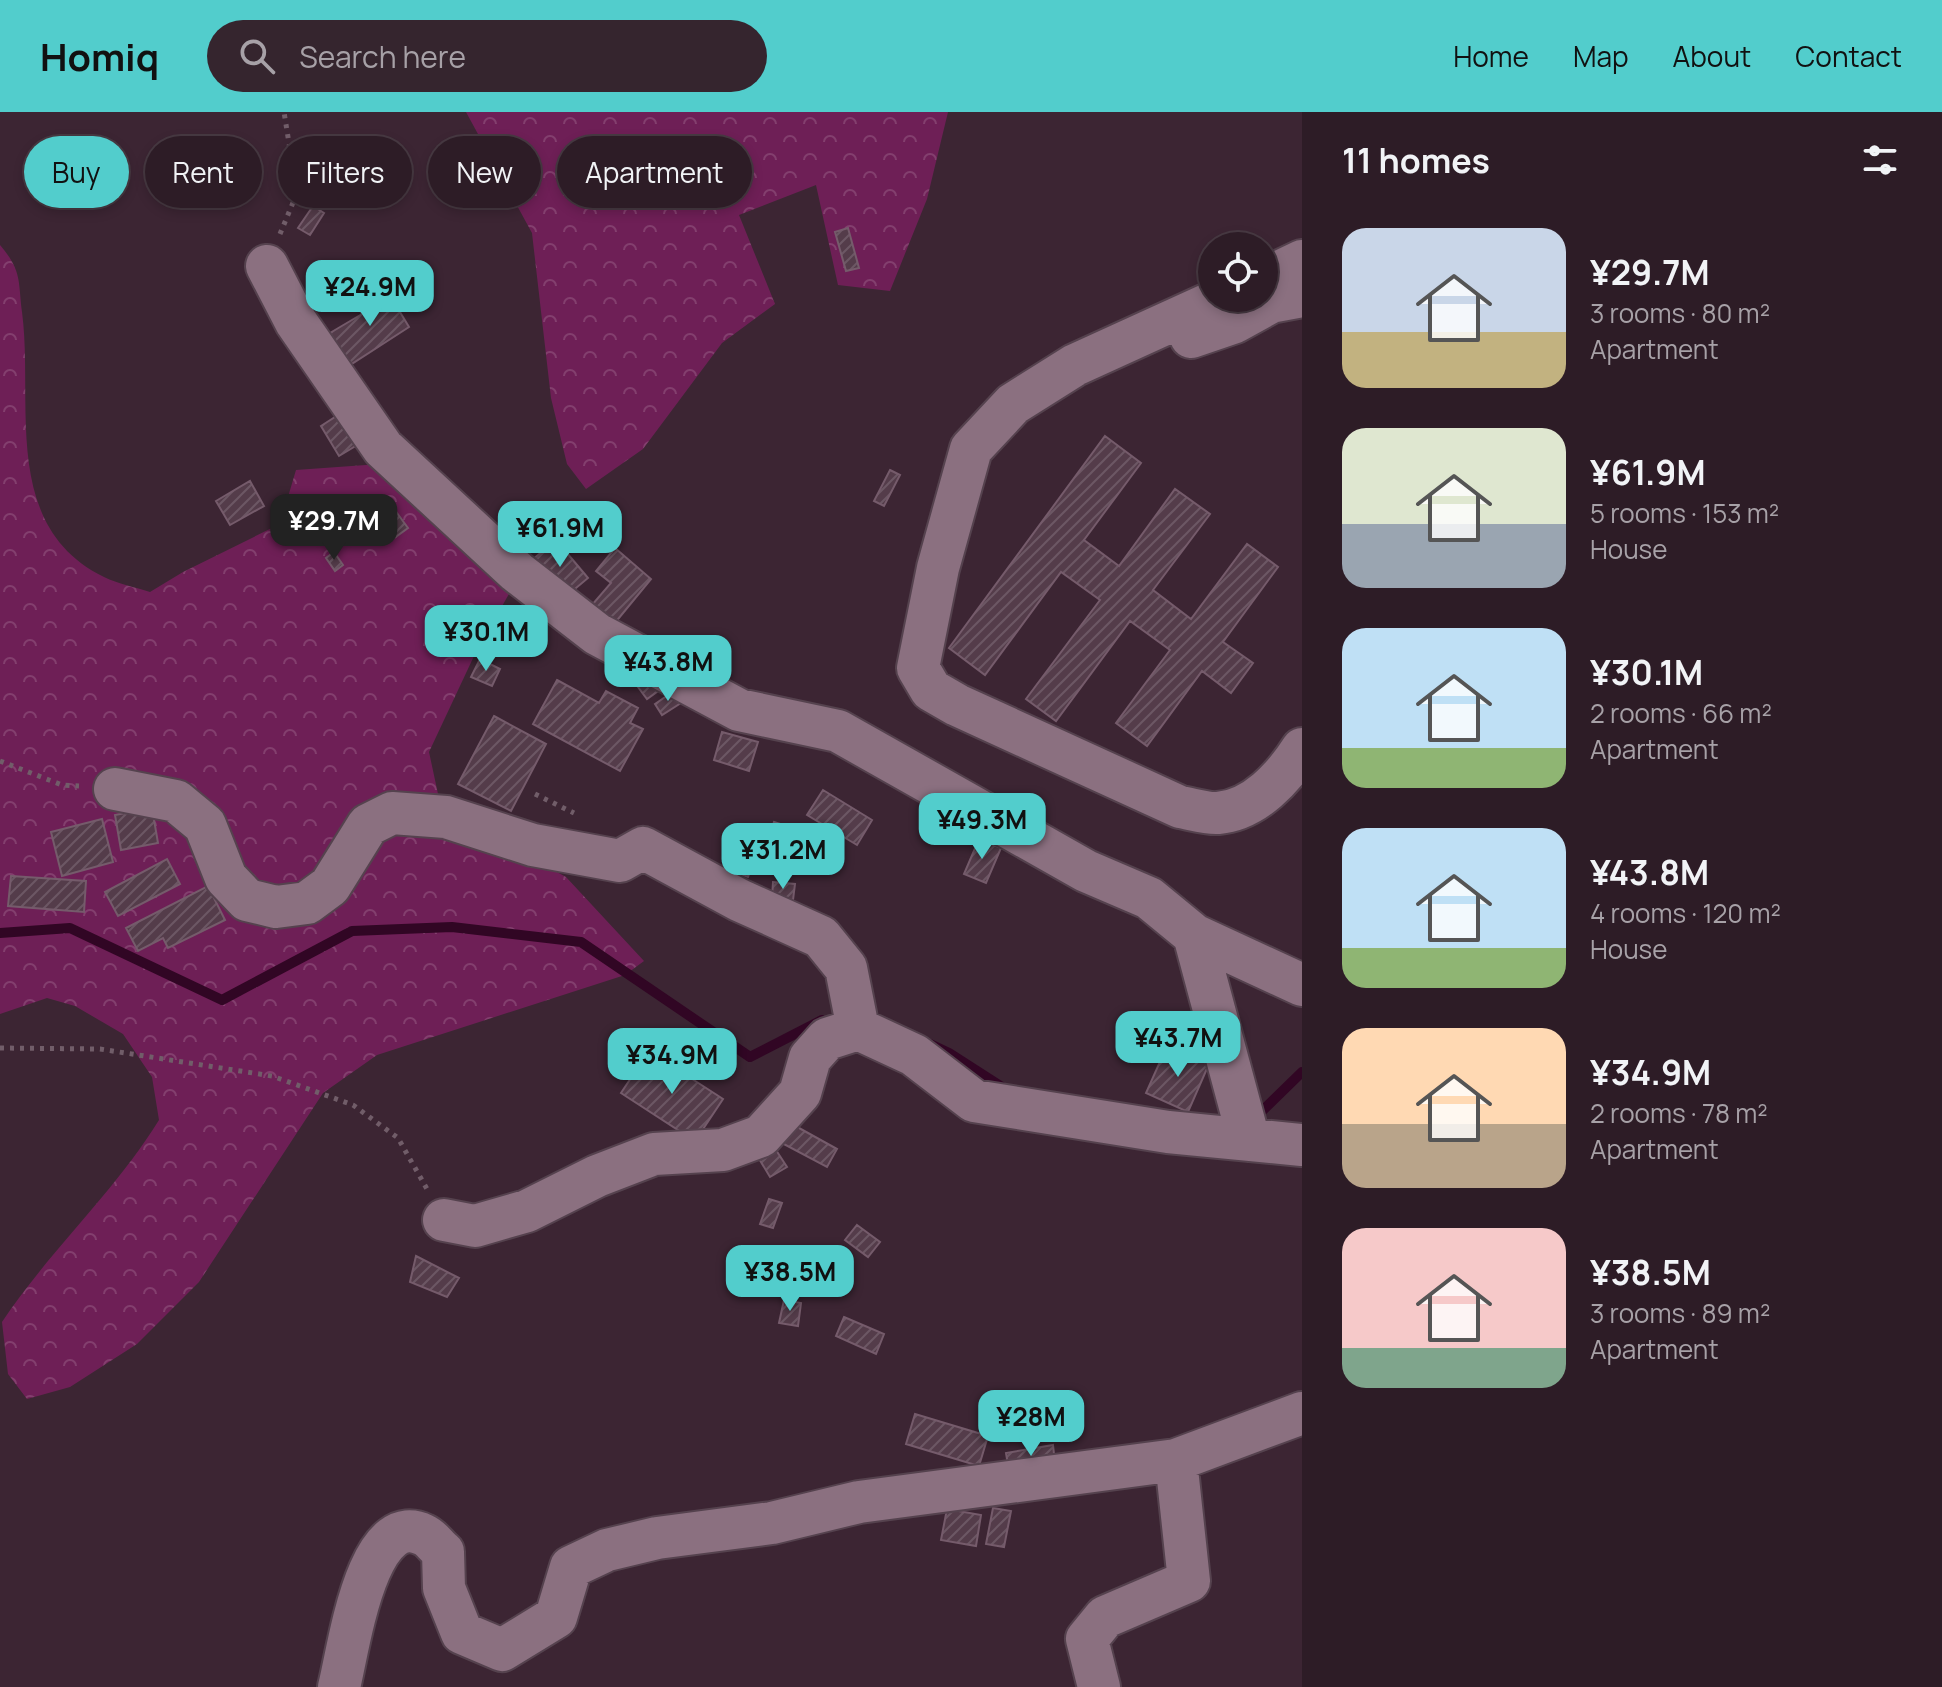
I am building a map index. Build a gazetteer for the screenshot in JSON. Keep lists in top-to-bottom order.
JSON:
{
  "page": {
    "header": "Homiq",
    "search": "Search here",
    "nav": [
      "Home",
      "Map",
      "About",
      "Contact"
    ],
    "heading": "11 homes",
    "chip": [
      "Buy",
      "Rent",
      "Filters",
      "New",
      "Apartment"
    ],
    "list": [
      {
        "name": "¥29.7M",
        "note": "3 rooms · 80 m² · Apartment"
      },
      {
        "name": "¥61.9M",
        "note": "5 rooms · 153 m² · House"
      },
      {
        "name": "¥30.1M",
        "note": "2 rooms · 66 m² · Apartment"
      },
      {
        "name": "¥43.8M",
        "note": "4 rooms · 120 m² · House"
      },
      {
        "name": "¥34.9M",
        "note": "2 rooms · 78 m² · Apartment"
      },
      {
        "name": "¥38.5M",
        "note": "3 rooms · 89 m² · Apartment"
      }
    ],
    "price": [
      "¥24.9M",
      "¥29.7M",
      "¥61.9M",
      "¥30.1M",
      "¥43.8M",
      "¥49.3M",
      "¥31.2M",
      "¥43.7M",
      "¥34.9M",
      "¥38.5M",
      "¥28M"
    ]
  }
}
